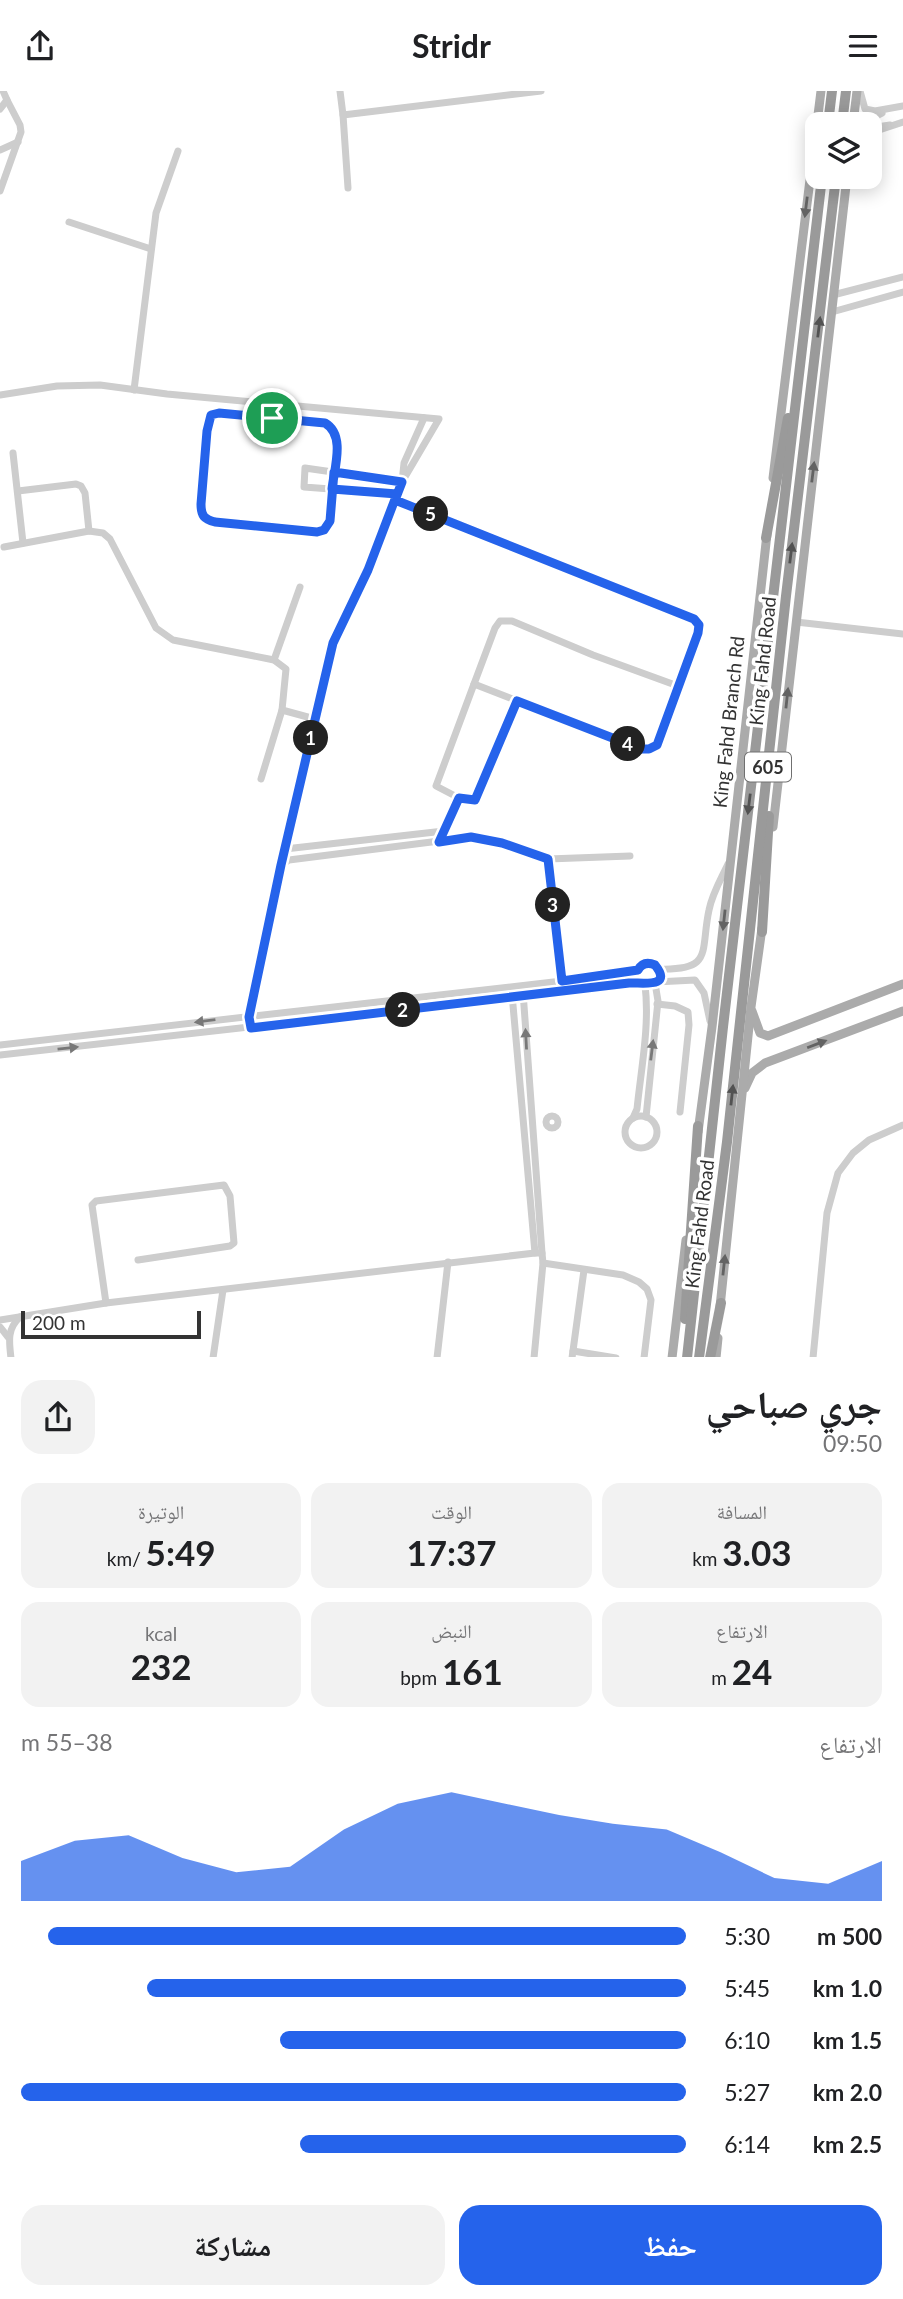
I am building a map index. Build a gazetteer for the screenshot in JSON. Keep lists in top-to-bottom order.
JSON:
{
  "streets": {
    "highway": ["King Fahd Road", "605"],
    "main road": ["King Fahd Branch Rd"]
  },
  "scale_bar": "200 m",
  "page": {
    "header": "Stridr",
    "pins": [
      "5",
      "1",
      "4",
      "3",
      "2"
    ],
    "scale": "200 m",
    "heading": ["جري صباحي", "09:50"],
    "stats": [
      ["المسافة", "3.03 km"],
      ["الوقت", "17:37"],
      ["الوتيرة", "5:49 /km"],
      ["الارتفاع", "24 m"],
      ["النبض", "161 bpm"],
      ["kcal", "232"]
    ],
    "chart": ["الارتفاع", "38–55 m"],
    "list": [
      {
        "name": "500 m",
        "note": "5:30"
      },
      {
        "name": "1.0 km",
        "note": "5:45"
      },
      {
        "name": "1.5 km",
        "note": "6:10"
      },
      {
        "name": "2.0 km",
        "note": "5:27"
      },
      {
        "name": "2.5 km",
        "note": "6:14"
      }
    ],
    "buttons": ["حفظ", "مشاركة"]
  }
}
